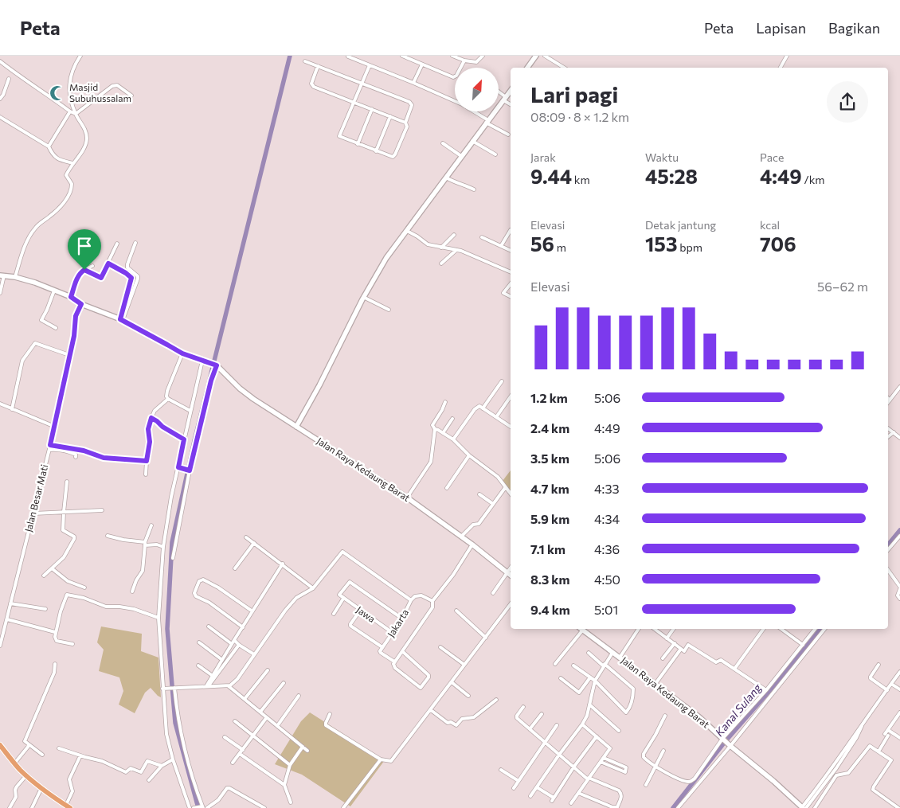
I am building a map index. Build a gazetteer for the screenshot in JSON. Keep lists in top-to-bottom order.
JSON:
{
  "streets": {
    "street": [
      "Jalan Raya Kedaung Barat",
      "Jalan Besar Mati",
      "Jawa",
      "Jakarta"
    ]
  },
  "crossings": [
    ["Jalan Raya Kedaung Barat", "Jakarta"],
    ["Jawa", "Jakarta"]
  ],
  "water": ["Kanal Sulang"],
  "places": {
    "mosque": ["Masjid Subuhussalam"]
  },
  "north": "top right",
  "page": {
    "header": "Peta",
    "nav": ["Peta", "Lapisan", "Bagikan"],
    "heading": ["Lari pagi", "08:09 · 8 × 1.2 km"],
    "stats": [
      ["Jarak", "9.44 km"],
      ["Waktu", "45:28"],
      ["Pace", "4:49 /km"],
      ["Elevasi", "56 m"],
      ["Detak jantung", "153 bpm"],
      ["kcal", "706"]
    ],
    "chart": ["Elevasi", "56–62 m"],
    "list": [
      {
        "name": "1.2 km",
        "note": "5:06"
      },
      {
        "name": "2.4 km",
        "note": "4:49"
      },
      {
        "name": "3.5 km",
        "note": "5:06"
      },
      {
        "name": "4.7 km",
        "note": "4:33"
      },
      {
        "name": "5.9 km",
        "note": "4:34"
      },
      {
        "name": "7.1 km",
        "note": "4:36"
      },
      {
        "name": "8.3 km",
        "note": "4:50"
      },
      {
        "name": "9.4 km",
        "note": "5:01"
      }
    ]
  }
}
